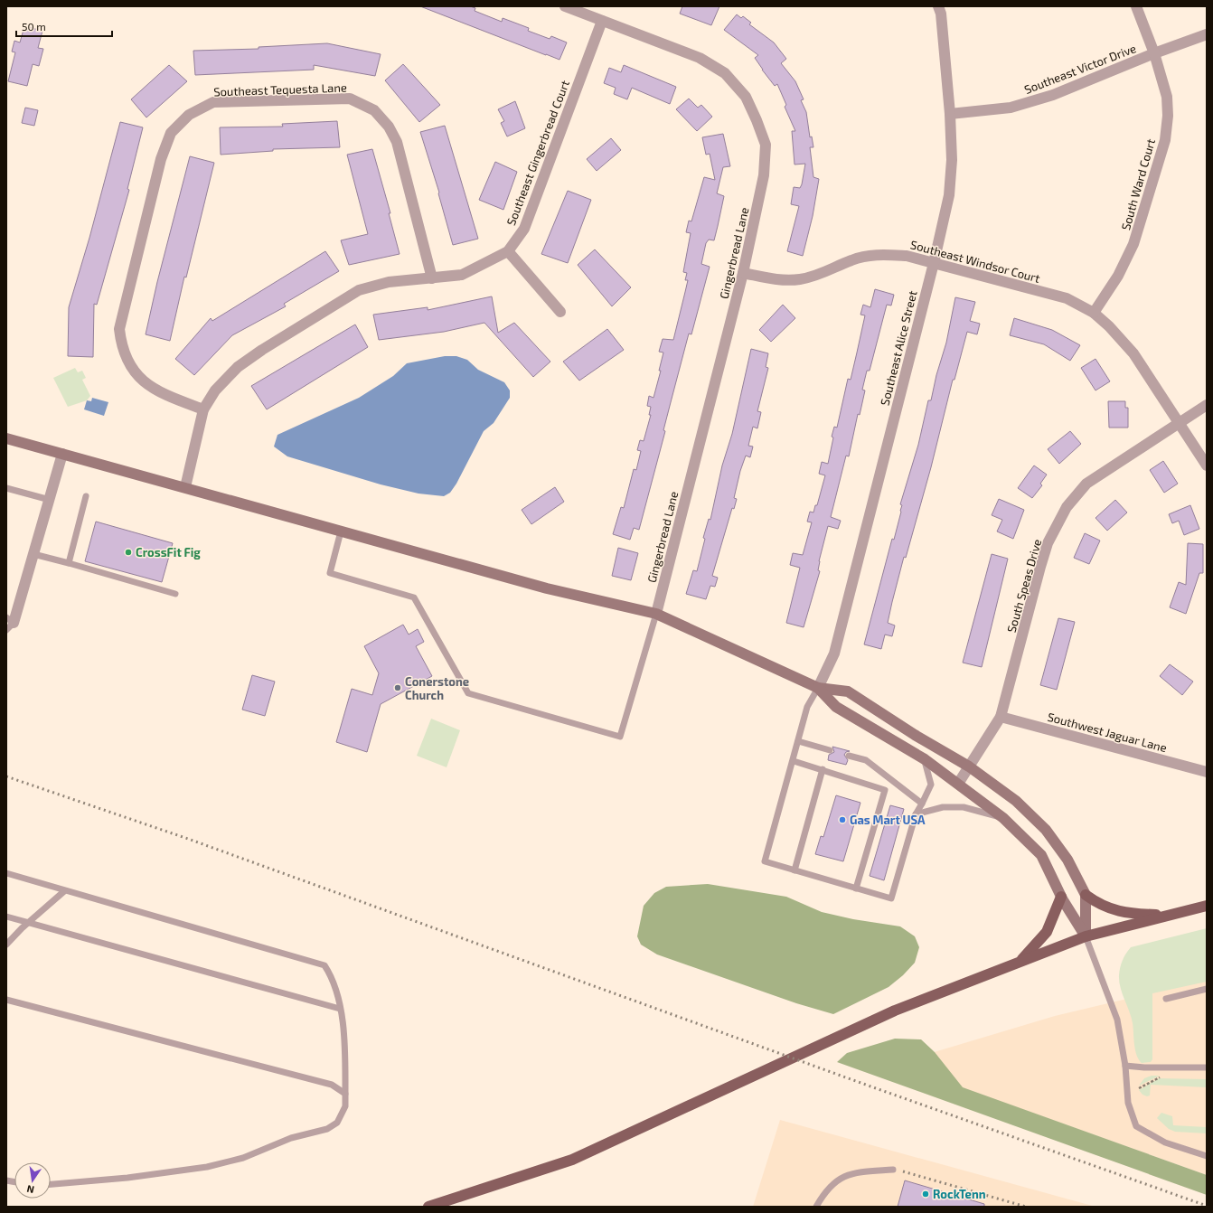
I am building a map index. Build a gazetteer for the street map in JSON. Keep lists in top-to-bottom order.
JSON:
{
  "streets": {
    "street": [
      "Southeast Victor Drive",
      "Southeast Tequesta Lane",
      "Southeast Gingerbread Court",
      "South Ward Court",
      "Gingerbread Lane",
      "Southeast Windsor Court",
      "Southeast Alice Street",
      "South Speas Drive",
      "Southwest Jaguar Lane"
    ]
  },
  "crossings": [
    ["Southeast Victor Drive", "South Ward Court"],
    ["Southeast Victor Drive", "Southeast Alice Street"],
    ["Southeast Tequesta Lane", "Southeast Gingerbread Court"],
    ["Southeast Gingerbread Court", "Gingerbread Lane"],
    ["South Ward Court", "Southeast Windsor Court"],
    ["Gingerbread Lane", "Southeast Windsor Court"],
    ["Southeast Windsor Court", "Southeast Alice Street"],
    ["Southeast Windsor Court", "South Speas Drive"],
    ["South Speas Drive", "Southwest Jaguar Lane"]
  ],
  "places": [
    "CrossFit Fig",
    "Conerstone Church",
    "Gas Mart USA",
    "RockTenn"
  ],
  "scale_bar": "50 m",
  "north": "bottom"
}
